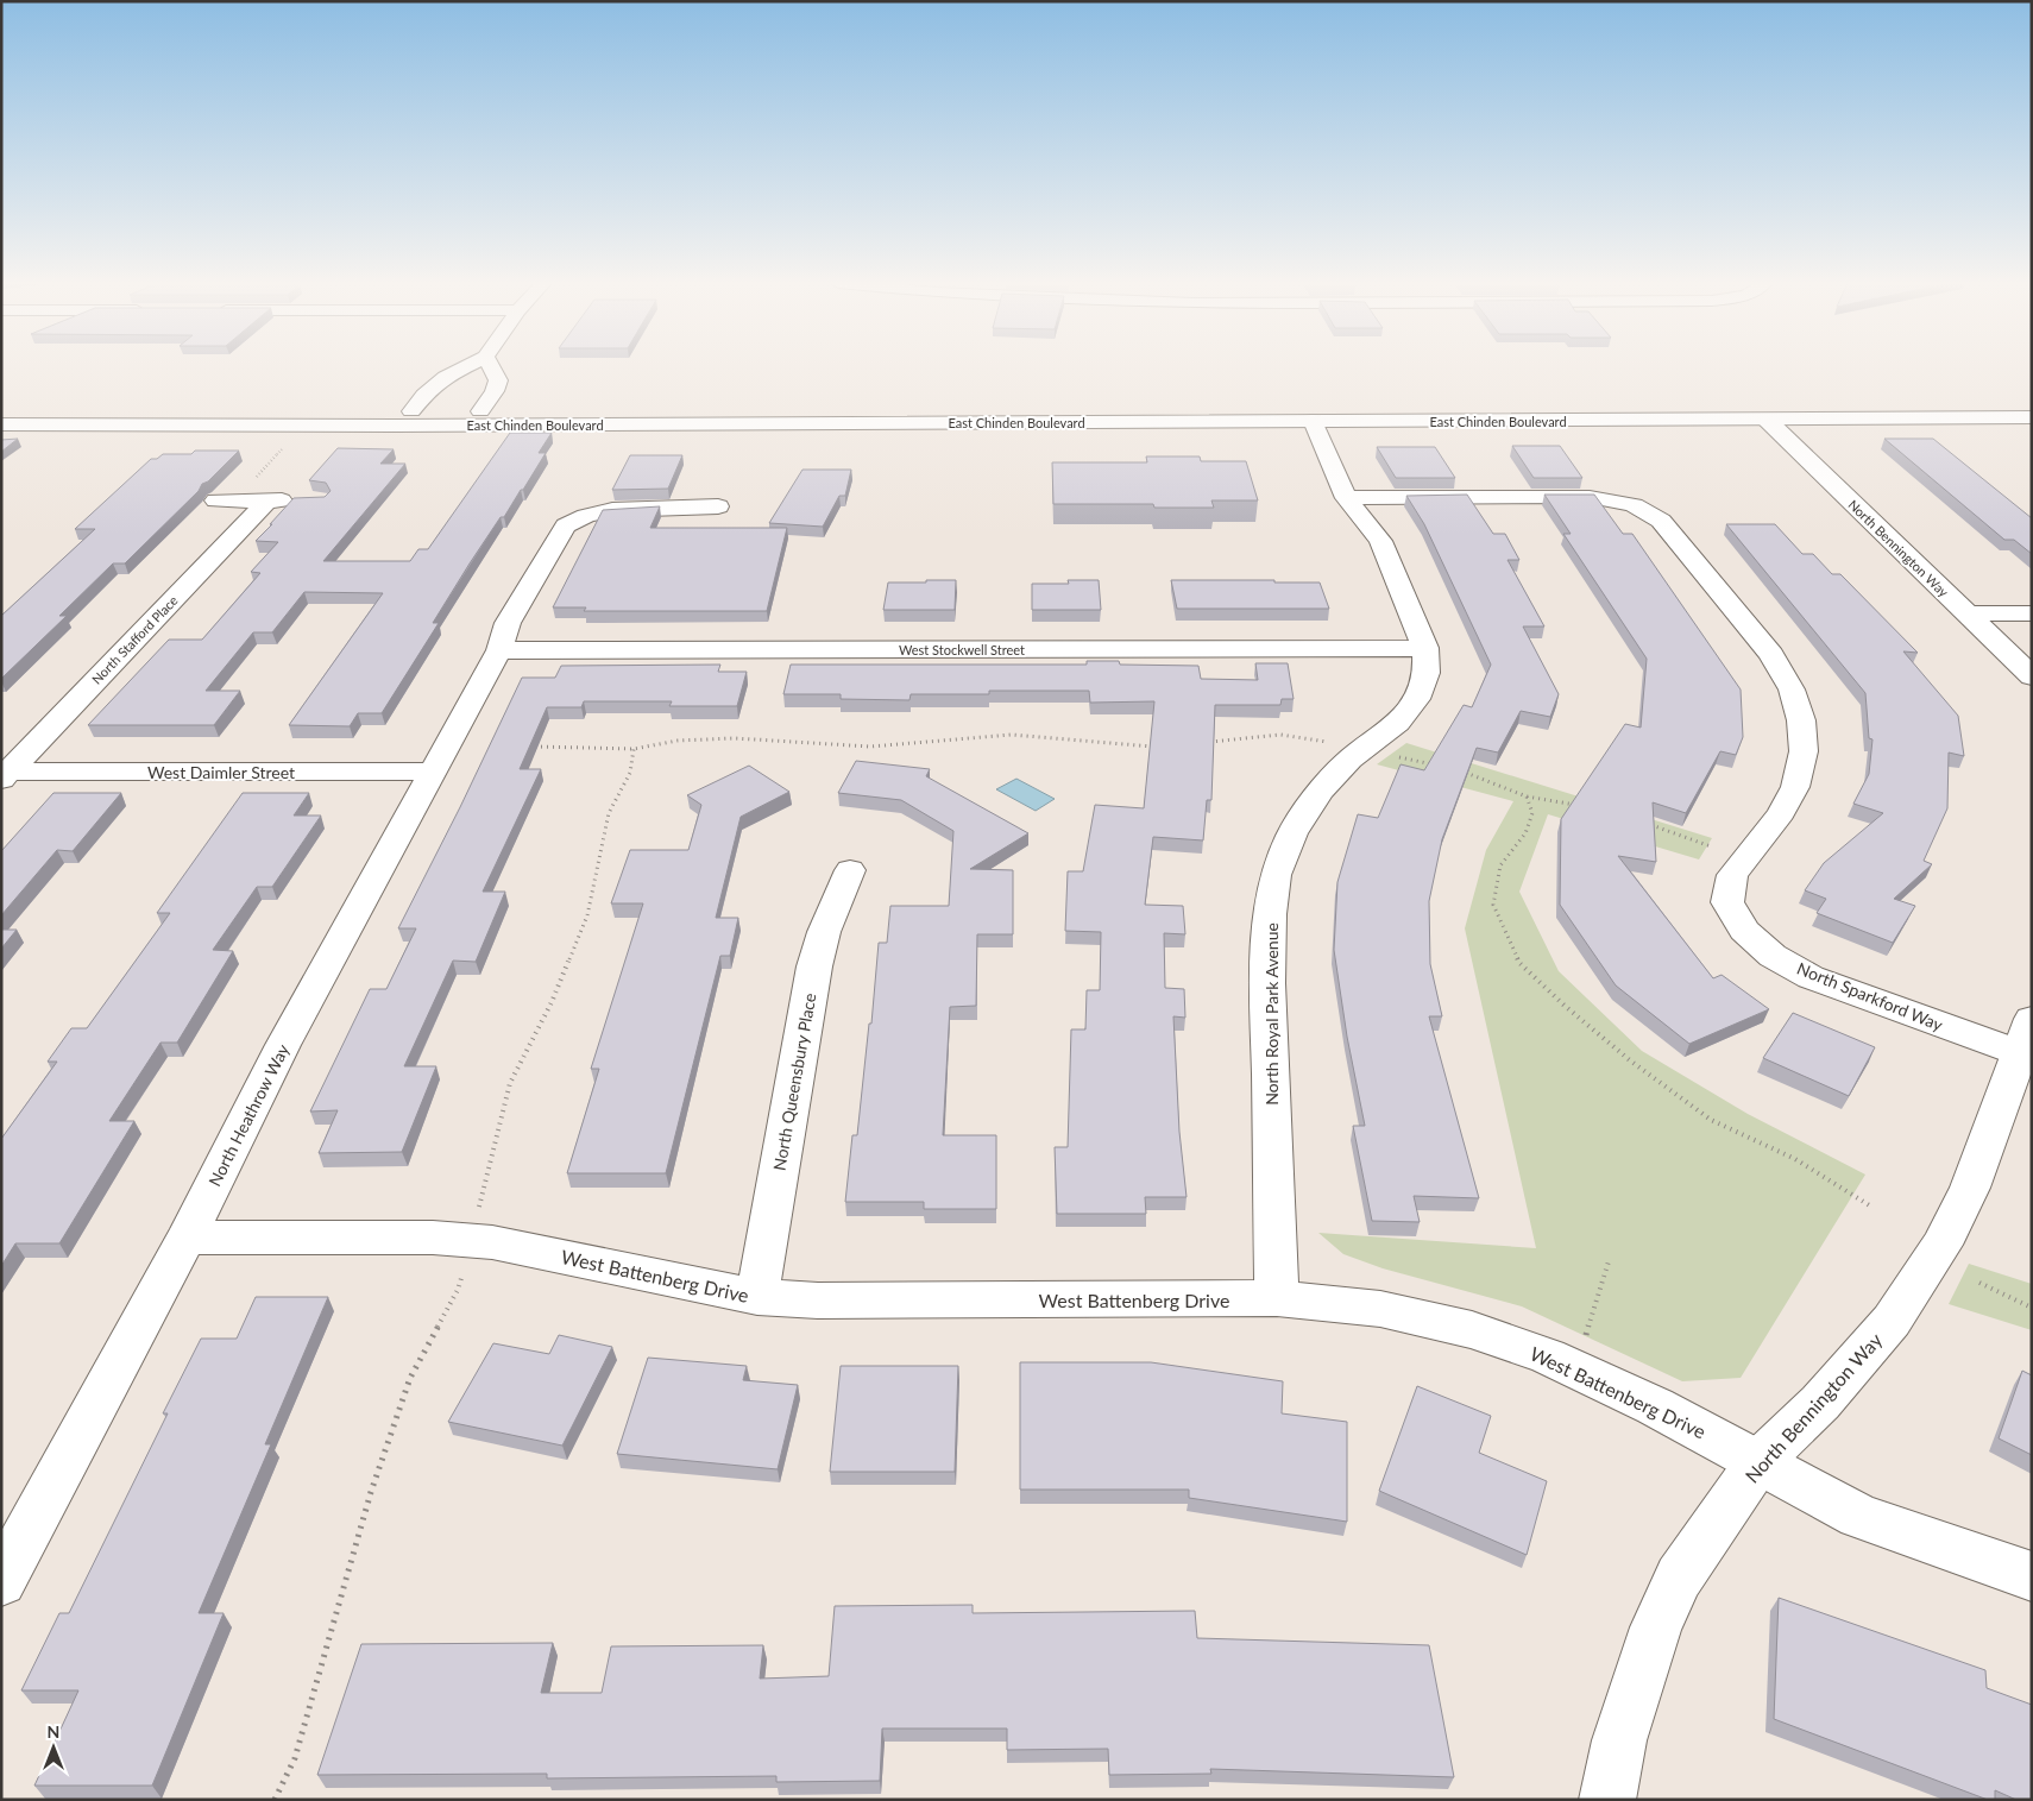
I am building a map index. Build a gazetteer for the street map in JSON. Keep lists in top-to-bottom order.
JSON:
{
  "streets": {
    "street": [
      "East Chinden Boulevard",
      "North Bennington Way",
      "North Stafford Place",
      "West Stockwell Street",
      "West Daimler Street",
      "North Sparkford Way",
      "North Royal Park Avenue",
      "North Queensbury Place",
      "North Heathrow Way",
      "West Battenberg Drive"
    ]
  },
  "crossings": [
    ["East Chinden Boulevard", "North Bennington Way"],
    ["East Chinden Boulevard", "North Royal Park Avenue"],
    ["North Bennington Way", "North Sparkford Way"],
    ["North Bennington Way", "West Battenberg Drive"],
    ["North Stafford Place", "West Daimler Street"],
    ["West Stockwell Street", "North Royal Park Avenue"],
    ["West Stockwell Street", "North Heathrow Way"],
    ["West Daimler Street", "North Heathrow Way"],
    ["North Sparkford Way", "North Royal Park Avenue"],
    ["North Royal Park Avenue", "West Battenberg Drive"],
    ["North Queensbury Place", "West Battenberg Drive"],
    ["North Heathrow Way", "West Battenberg Drive"]
  ],
  "north": "top"
}
